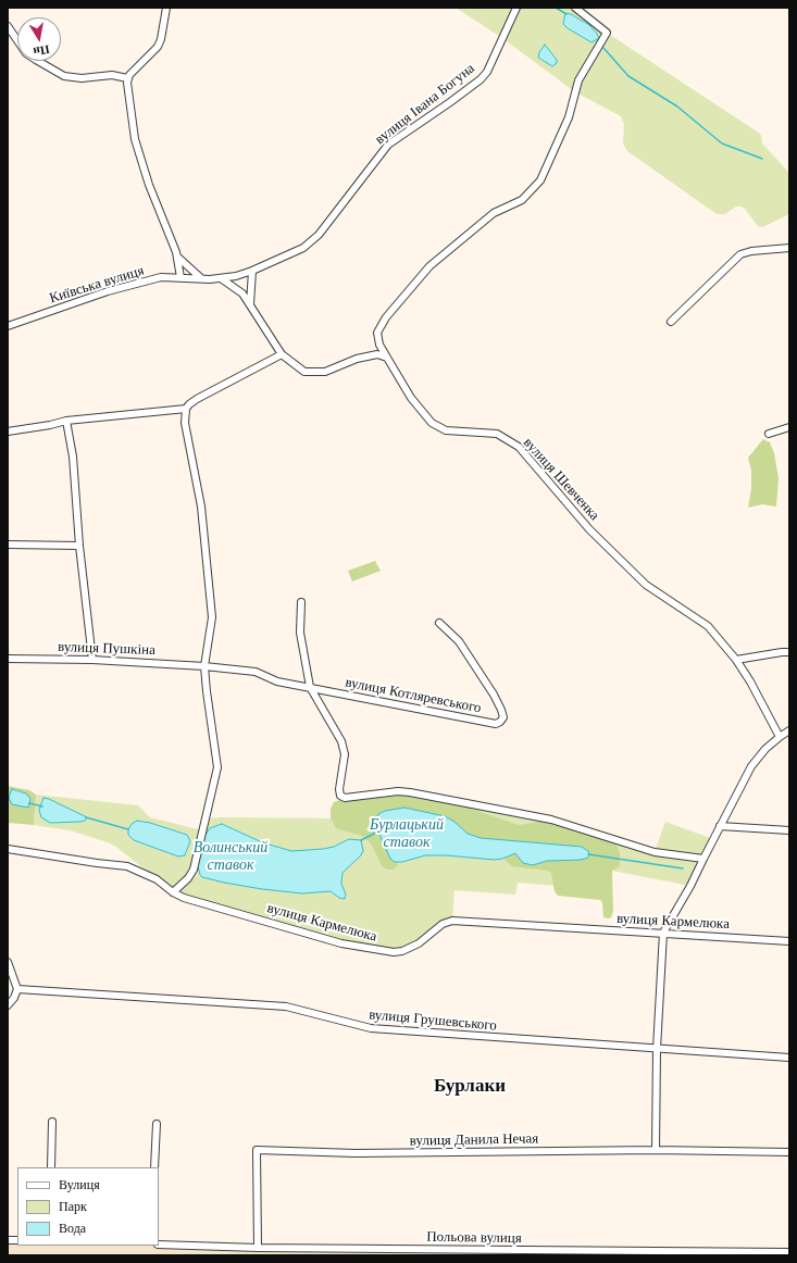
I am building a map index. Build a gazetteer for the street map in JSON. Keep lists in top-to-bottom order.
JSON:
{
  "streets": {
    "street": [
      "вулиця Івана Богуна",
      "Київська вулиця",
      "вулиця Шевченка",
      "вулиця Пушкіна",
      "вулиця Котляревського",
      "вулиця Кармелюка",
      "вулиця Грушевського",
      "вулиця Данила Нечая",
      "Польова вулиця"
    ]
  },
  "crossings": [
    ["вулиця Івана Богуна", "Київська вулиця"],
    ["вулиця Пушкіна", "вулиця Котляревського"],
    ["вулиця Данила Нечая", "Польова вулиця"]
  ],
  "districts": ["Бурлаки"],
  "water": ["Бурлацький ставок", "Волинський ставок"],
  "legend": ["Вулиця", "Парк", "Вода"],
  "north": "bottom"
}
